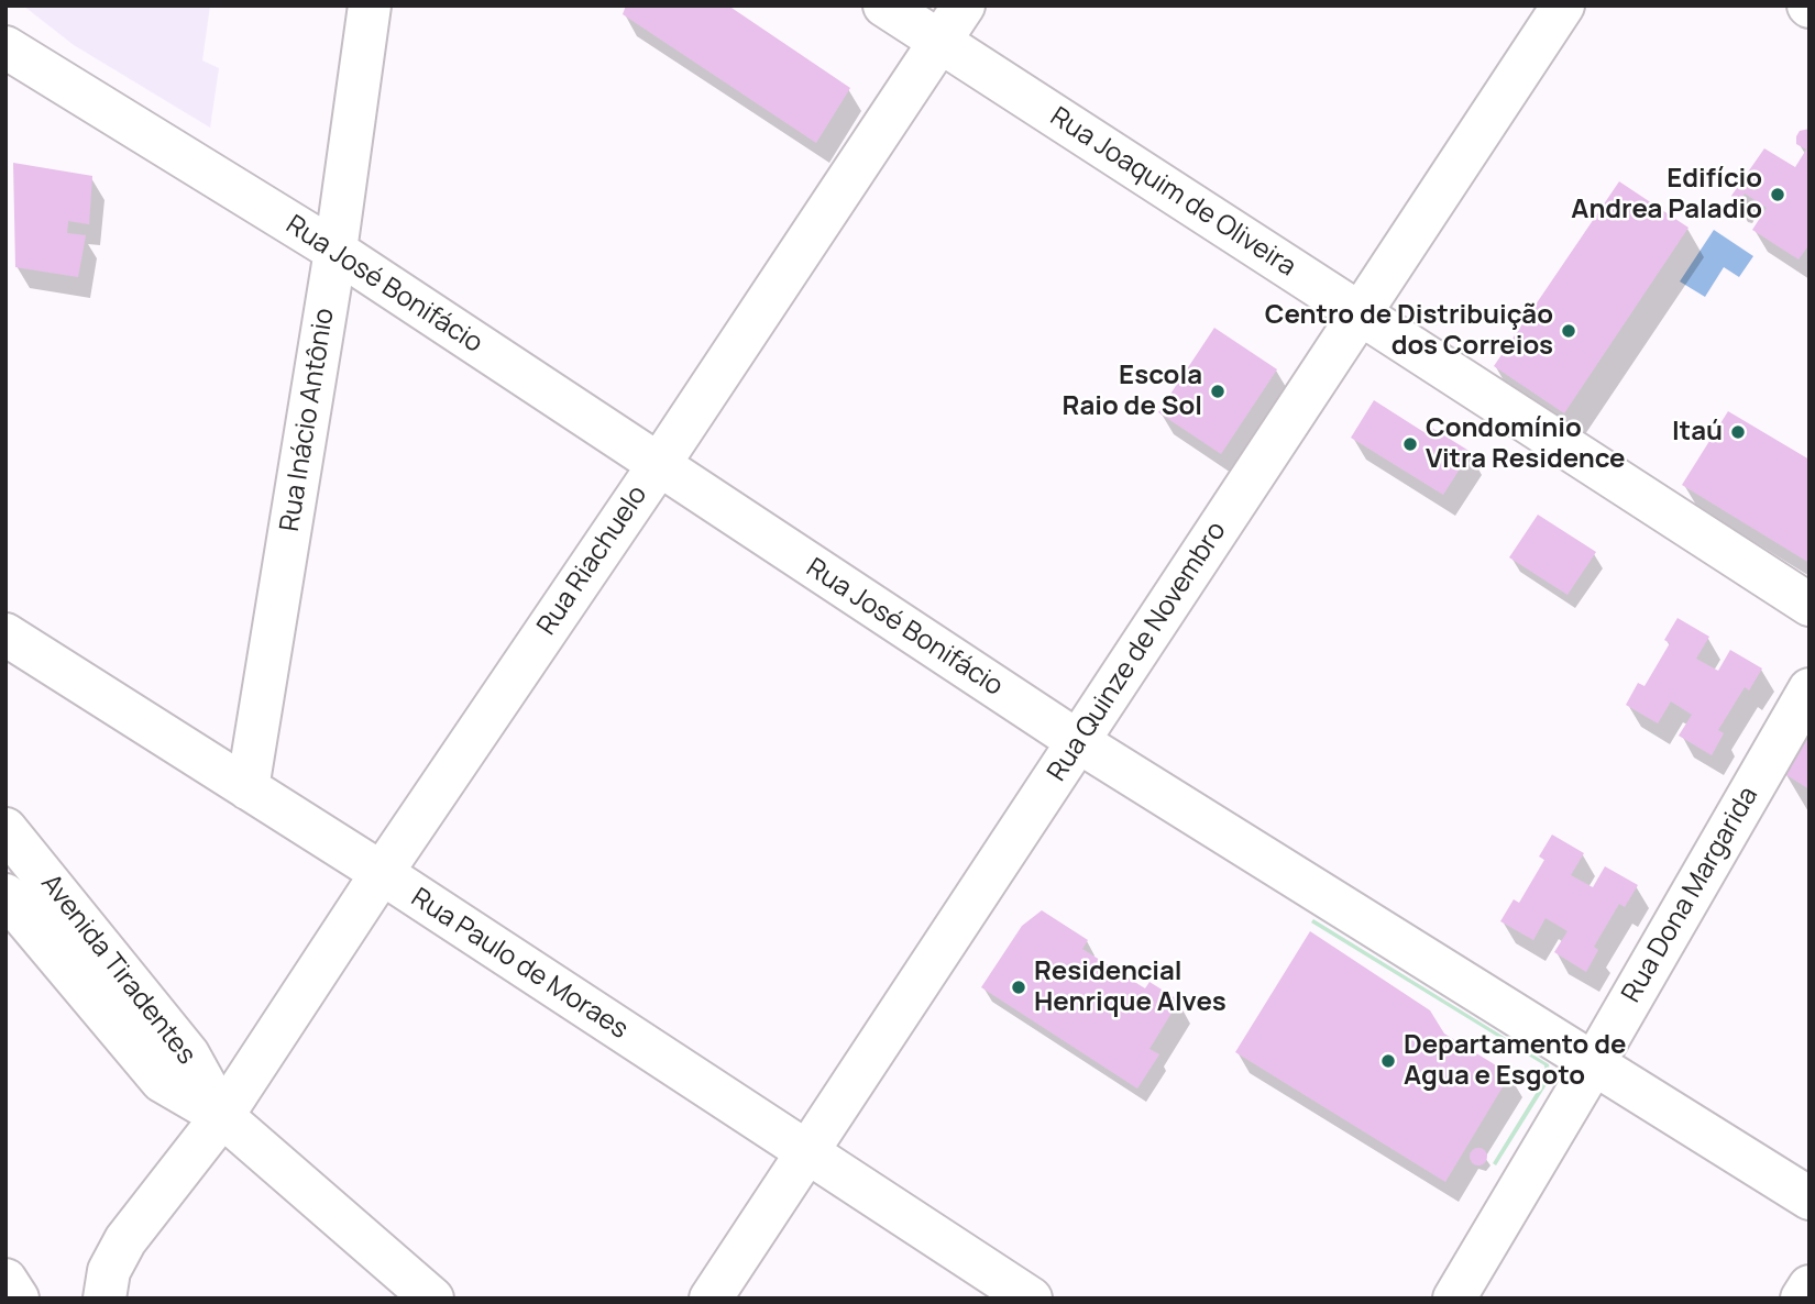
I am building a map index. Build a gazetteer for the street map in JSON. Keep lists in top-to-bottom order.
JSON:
{
  "streets": {
    "street": [
      "Rua Joaquim de Oliveira",
      "Rua José Bonifácio",
      "Rua Inácio Antônio",
      "Rua Riachuelo",
      "Rua Quinze de Novembro",
      "Rua Dona Margarida",
      "Rua Paulo de Moraes",
      "Avenida Tiradentes"
    ]
  },
  "crossings": [
    ["Rua Joaquim de Oliveira", "Rua Riachuelo"],
    ["Rua Joaquim de Oliveira", "Rua Quinze de Novembro"],
    ["Rua José Bonifácio", "Rua Inácio Antônio"],
    ["Rua José Bonifácio", "Rua Riachuelo"],
    ["Rua José Bonifácio", "Rua Quinze de Novembro"],
    ["Rua José Bonifácio", "Rua Dona Margarida"],
    ["Rua Inácio Antônio", "Rua Paulo de Moraes"],
    ["Rua Riachuelo", "Rua Paulo de Moraes"],
    ["Rua Riachuelo", "Avenida Tiradentes"],
    ["Rua Quinze de Novembro", "Rua Paulo de Moraes"]
  ],
  "places": [
    "Edifício Andrea Paladio",
    "Centro de Distribuição dos Correios",
    "Escola Raio de Sol",
    "Itaú",
    "Condomínio Vitra Residence",
    "Residencial Henrique Alves",
    "Departamento de Agua e Esgoto"
  ]
}
